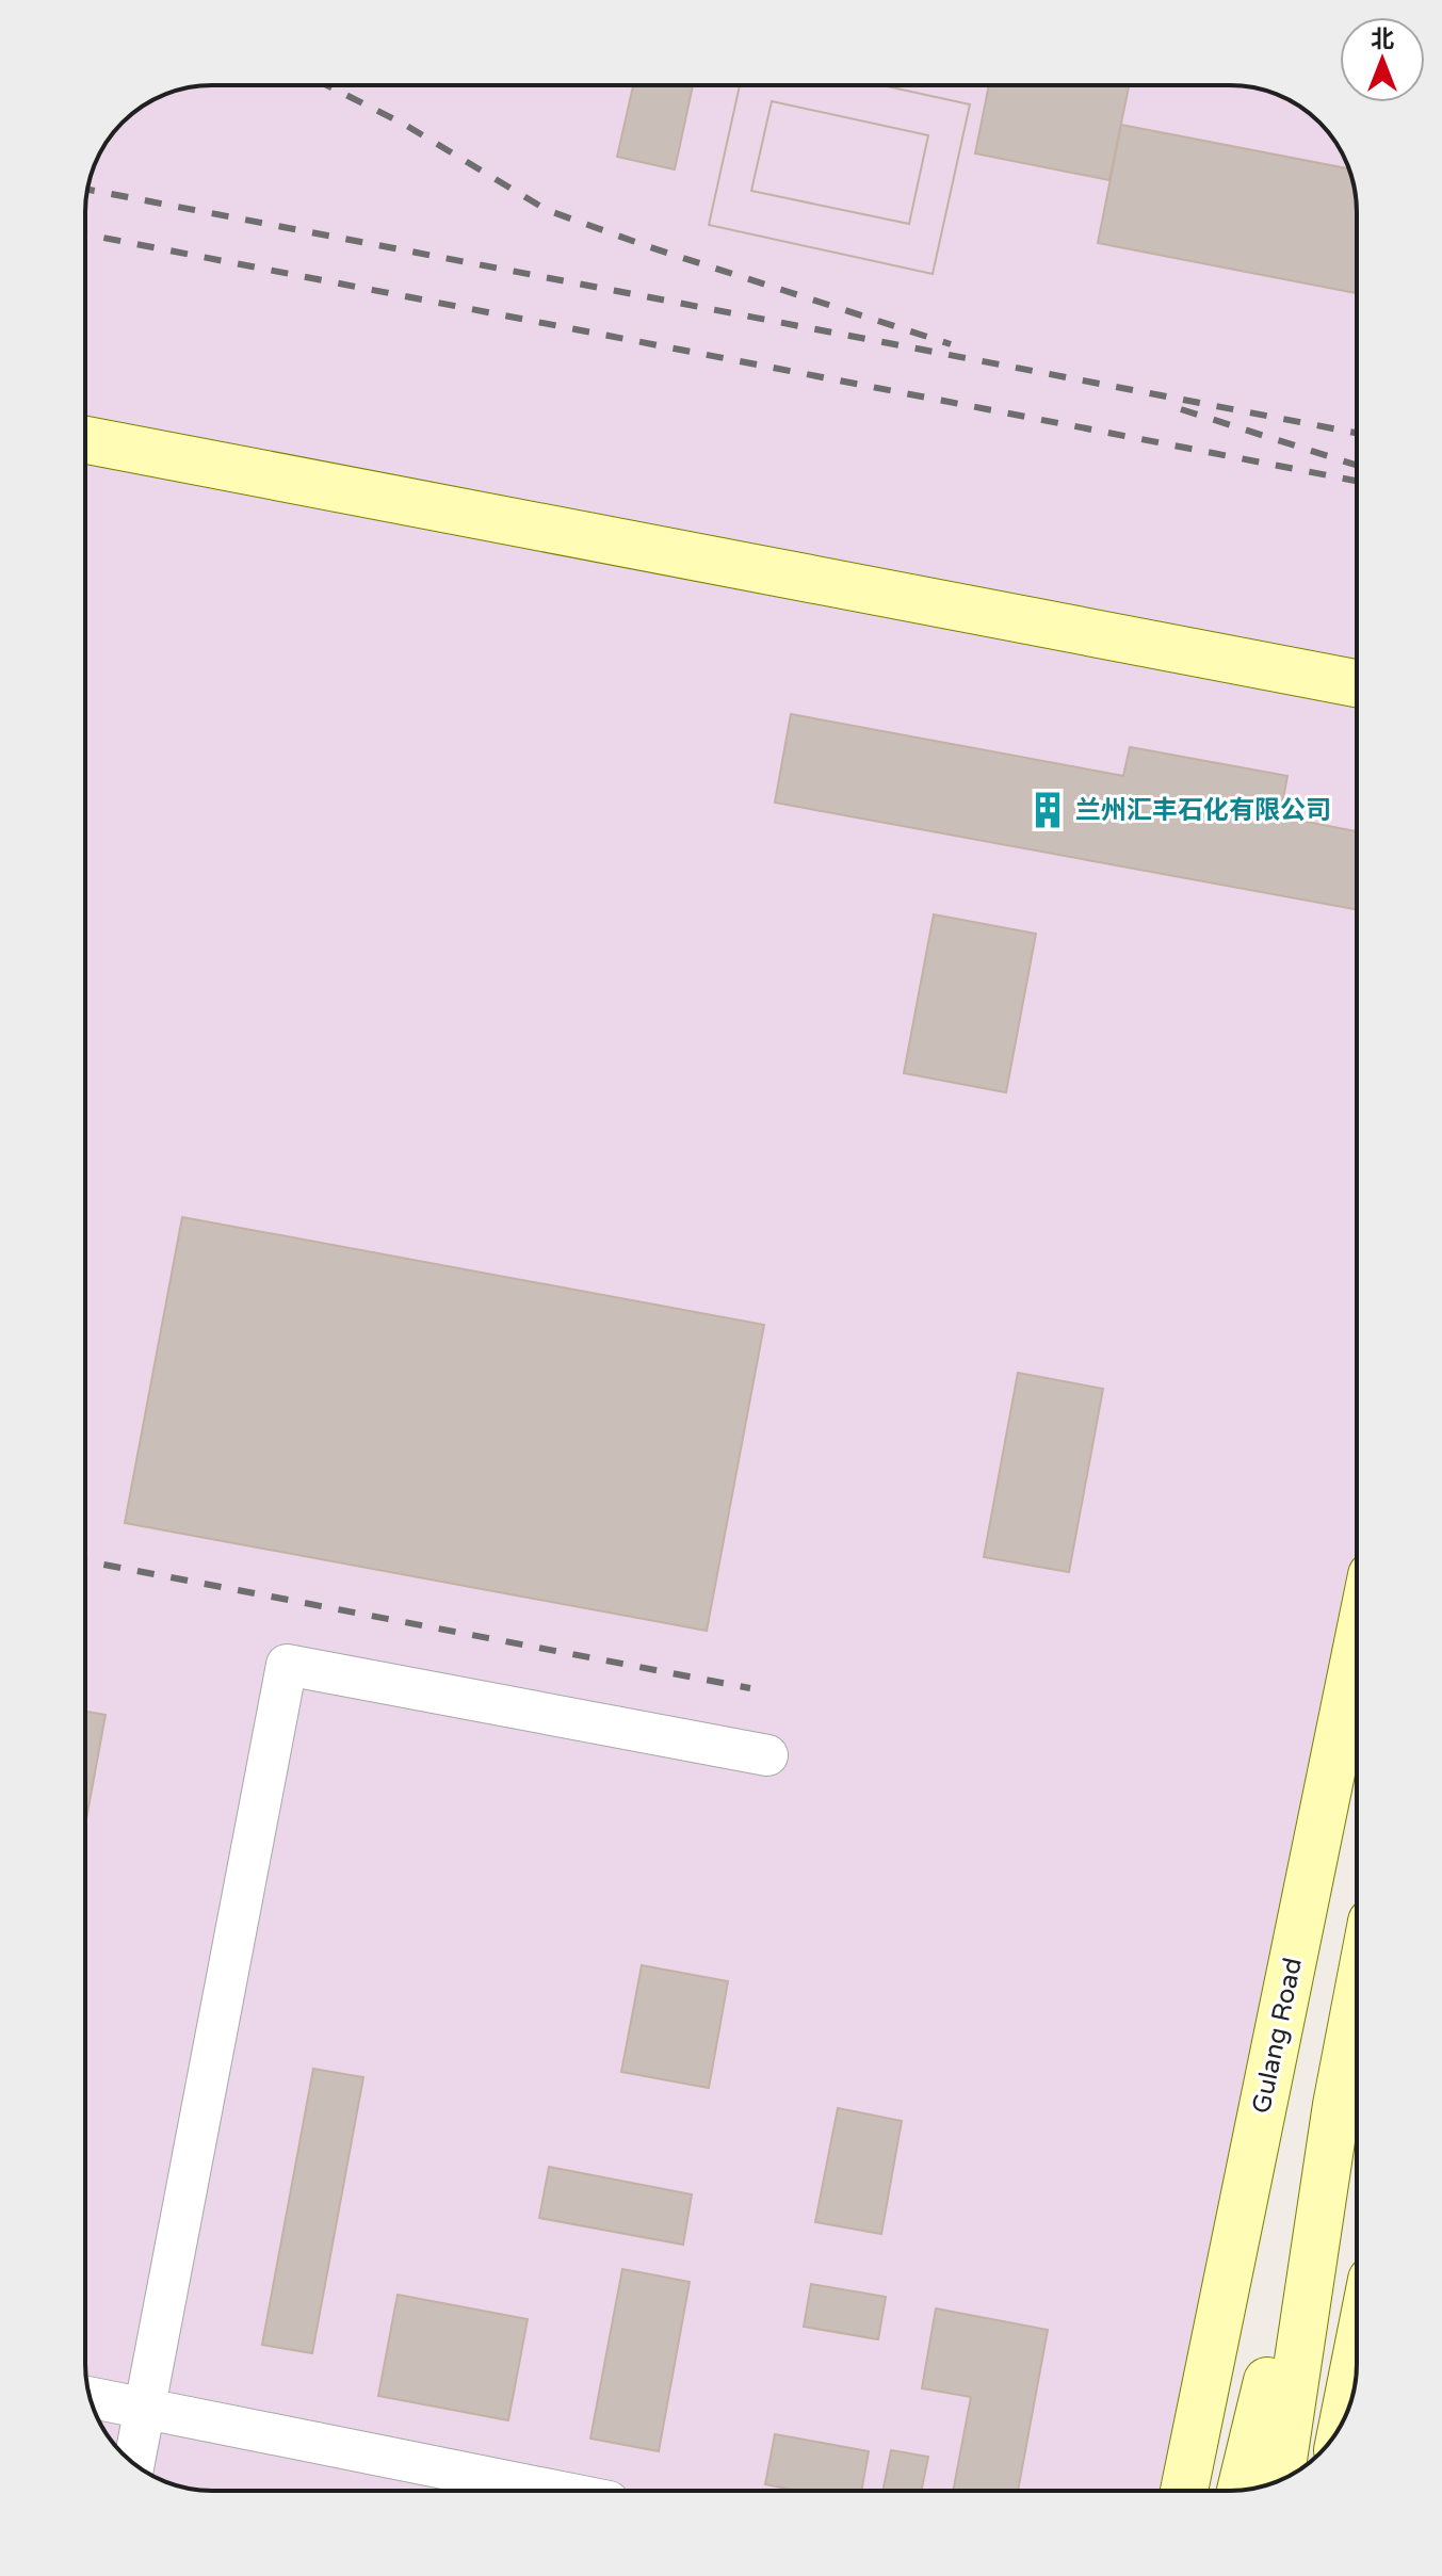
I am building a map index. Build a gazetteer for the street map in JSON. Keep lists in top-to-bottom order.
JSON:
{
  "streets": {
    "street": ["Gulang Road"]
  },
  "places": {
    "building": ["兰州汇丰石化有限公司"]
  },
  "north": "top"
}
